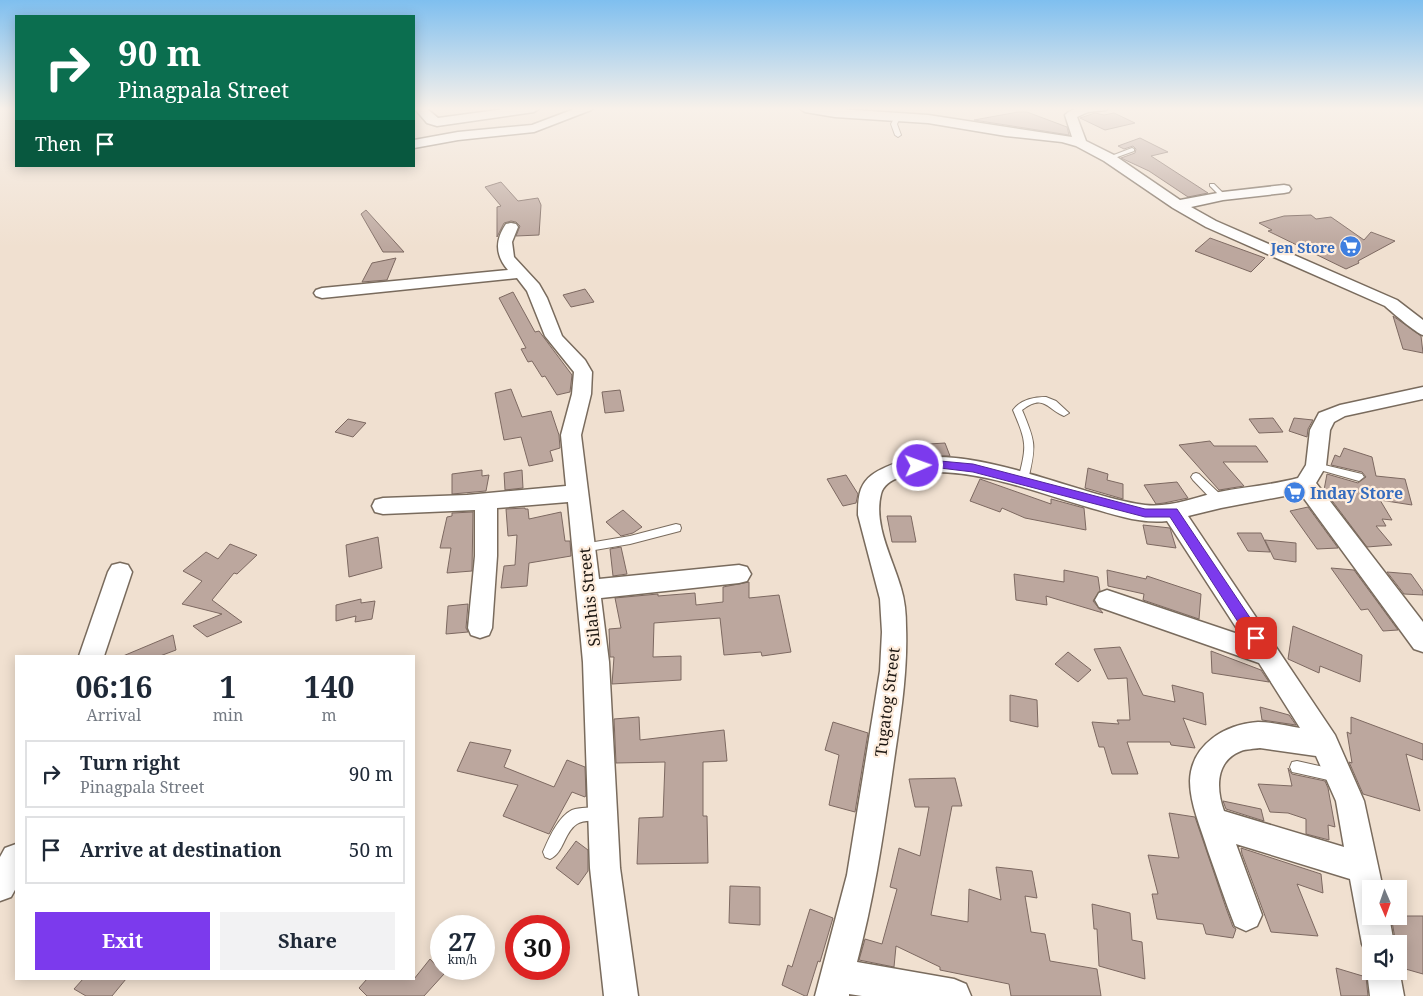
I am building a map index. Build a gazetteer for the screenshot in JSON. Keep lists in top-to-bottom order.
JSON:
{
  "streets": {
    "street": ["Silahis Street", "Tugatog Street"]
  },
  "places": {
    "supermarket": ["Jen Store", "Inday Store"]
  },
  "north": "bottom",
  "page": {
    "turn": ["90 m", "Pinagpala Street"],
    "then": "Then",
    "eta": [
      "06:16",
      "Arrival",
      "1",
      "min",
      "140",
      "m"
    ],
    "list": [
      {
        "name": "Turn right",
        "note": "Pinagpala Street",
        "value": "90 m"
      },
      {
        "name": "Arrive at destination",
        "value": "50 m"
      }
    ],
    "buttons": ["Exit", "Share"],
    "speed": "27 km/h",
    "limit": "30"
  }
}
